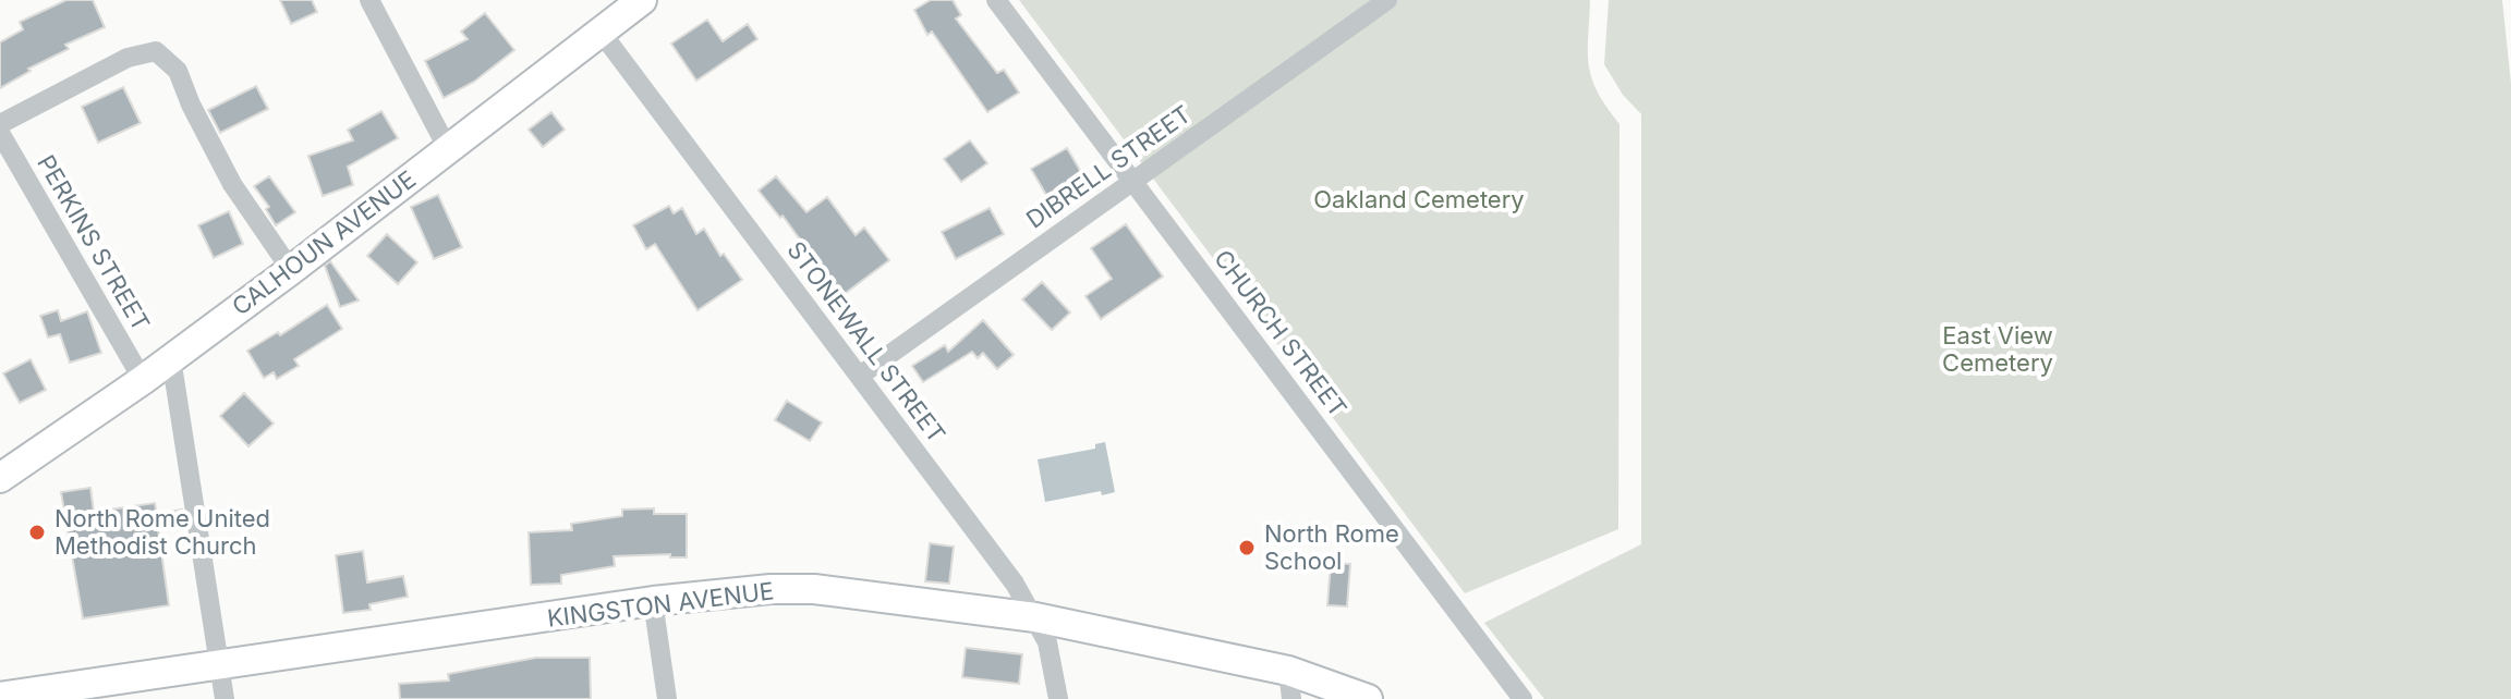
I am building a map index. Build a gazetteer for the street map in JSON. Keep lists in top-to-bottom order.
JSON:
{
  "streets": {
    "street": [
      "DIBRELL STREET",
      "PERKINS STREET",
      "CALHOUN AVENUE",
      "CHURCH STREET",
      "STONEWALL STREET",
      "KINGSTON AVENUE"
    ]
  },
  "crossings": [
    ["DIBRELL STREET", "CHURCH STREET"],
    ["DIBRELL STREET", "STONEWALL STREET"],
    ["PERKINS STREET", "CALHOUN AVENUE"],
    ["CALHOUN AVENUE", "STONEWALL STREET"],
    ["STONEWALL STREET", "KINGSTON AVENUE"]
  ],
  "parks": ["Oakland Cemetery", "East View Cemetery"],
  "places": ["North Rome United Methodist Church", "North Rome School"]
}
